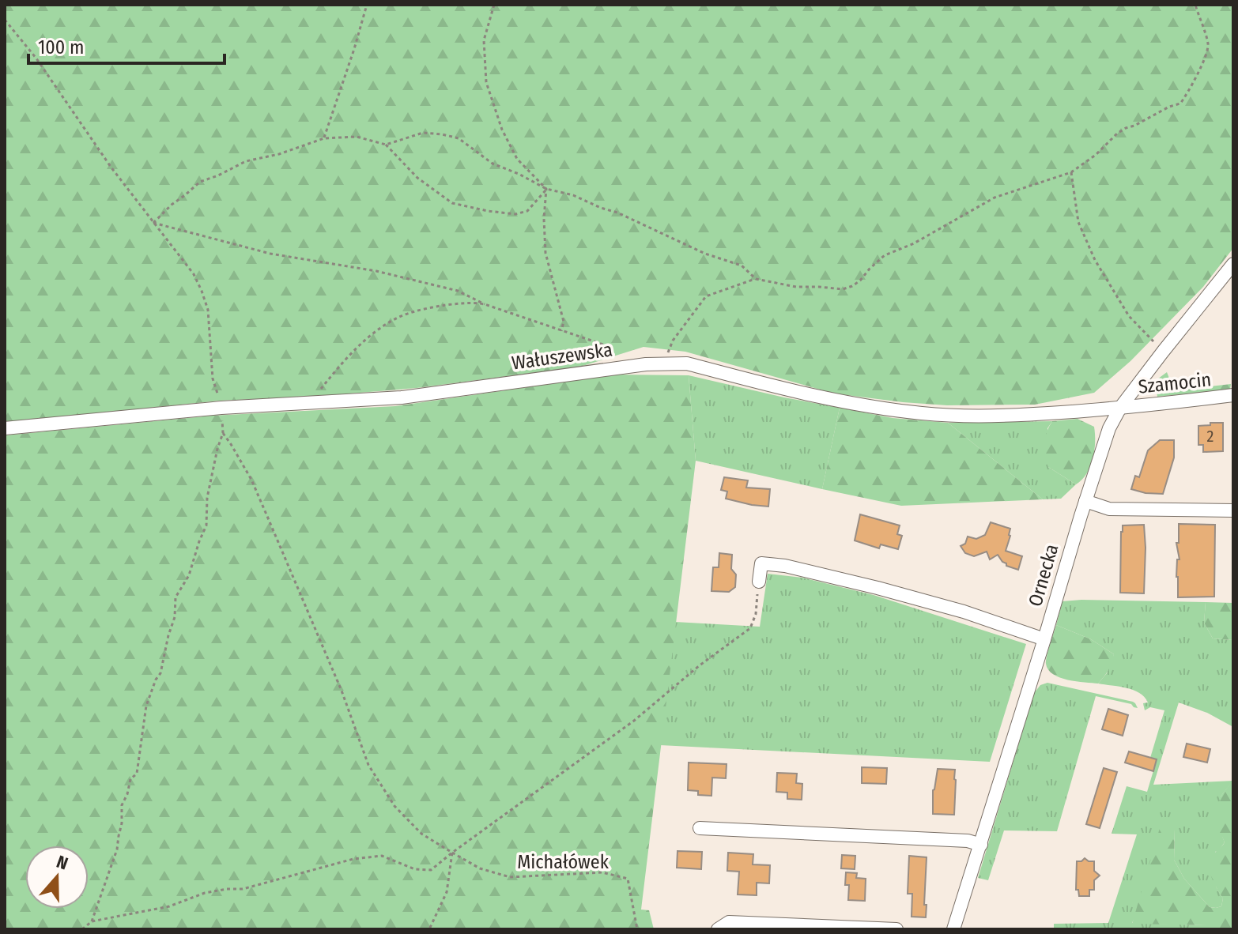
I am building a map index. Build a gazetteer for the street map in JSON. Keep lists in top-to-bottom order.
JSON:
{
  "streets": {
    "street": ["Wałuszewska", "Szamocin", "Ornecka"],
    "path": ["Michałówek"]
  },
  "crossings": [
    ["Wałuszewska", "Szamocin"],
    ["Wałuszewska", "Ornecka"],
    ["Szamocin", "Ornecka"]
  ],
  "house_numbers": ["2"],
  "scale_bar": "100 m",
  "north": "top"
}
